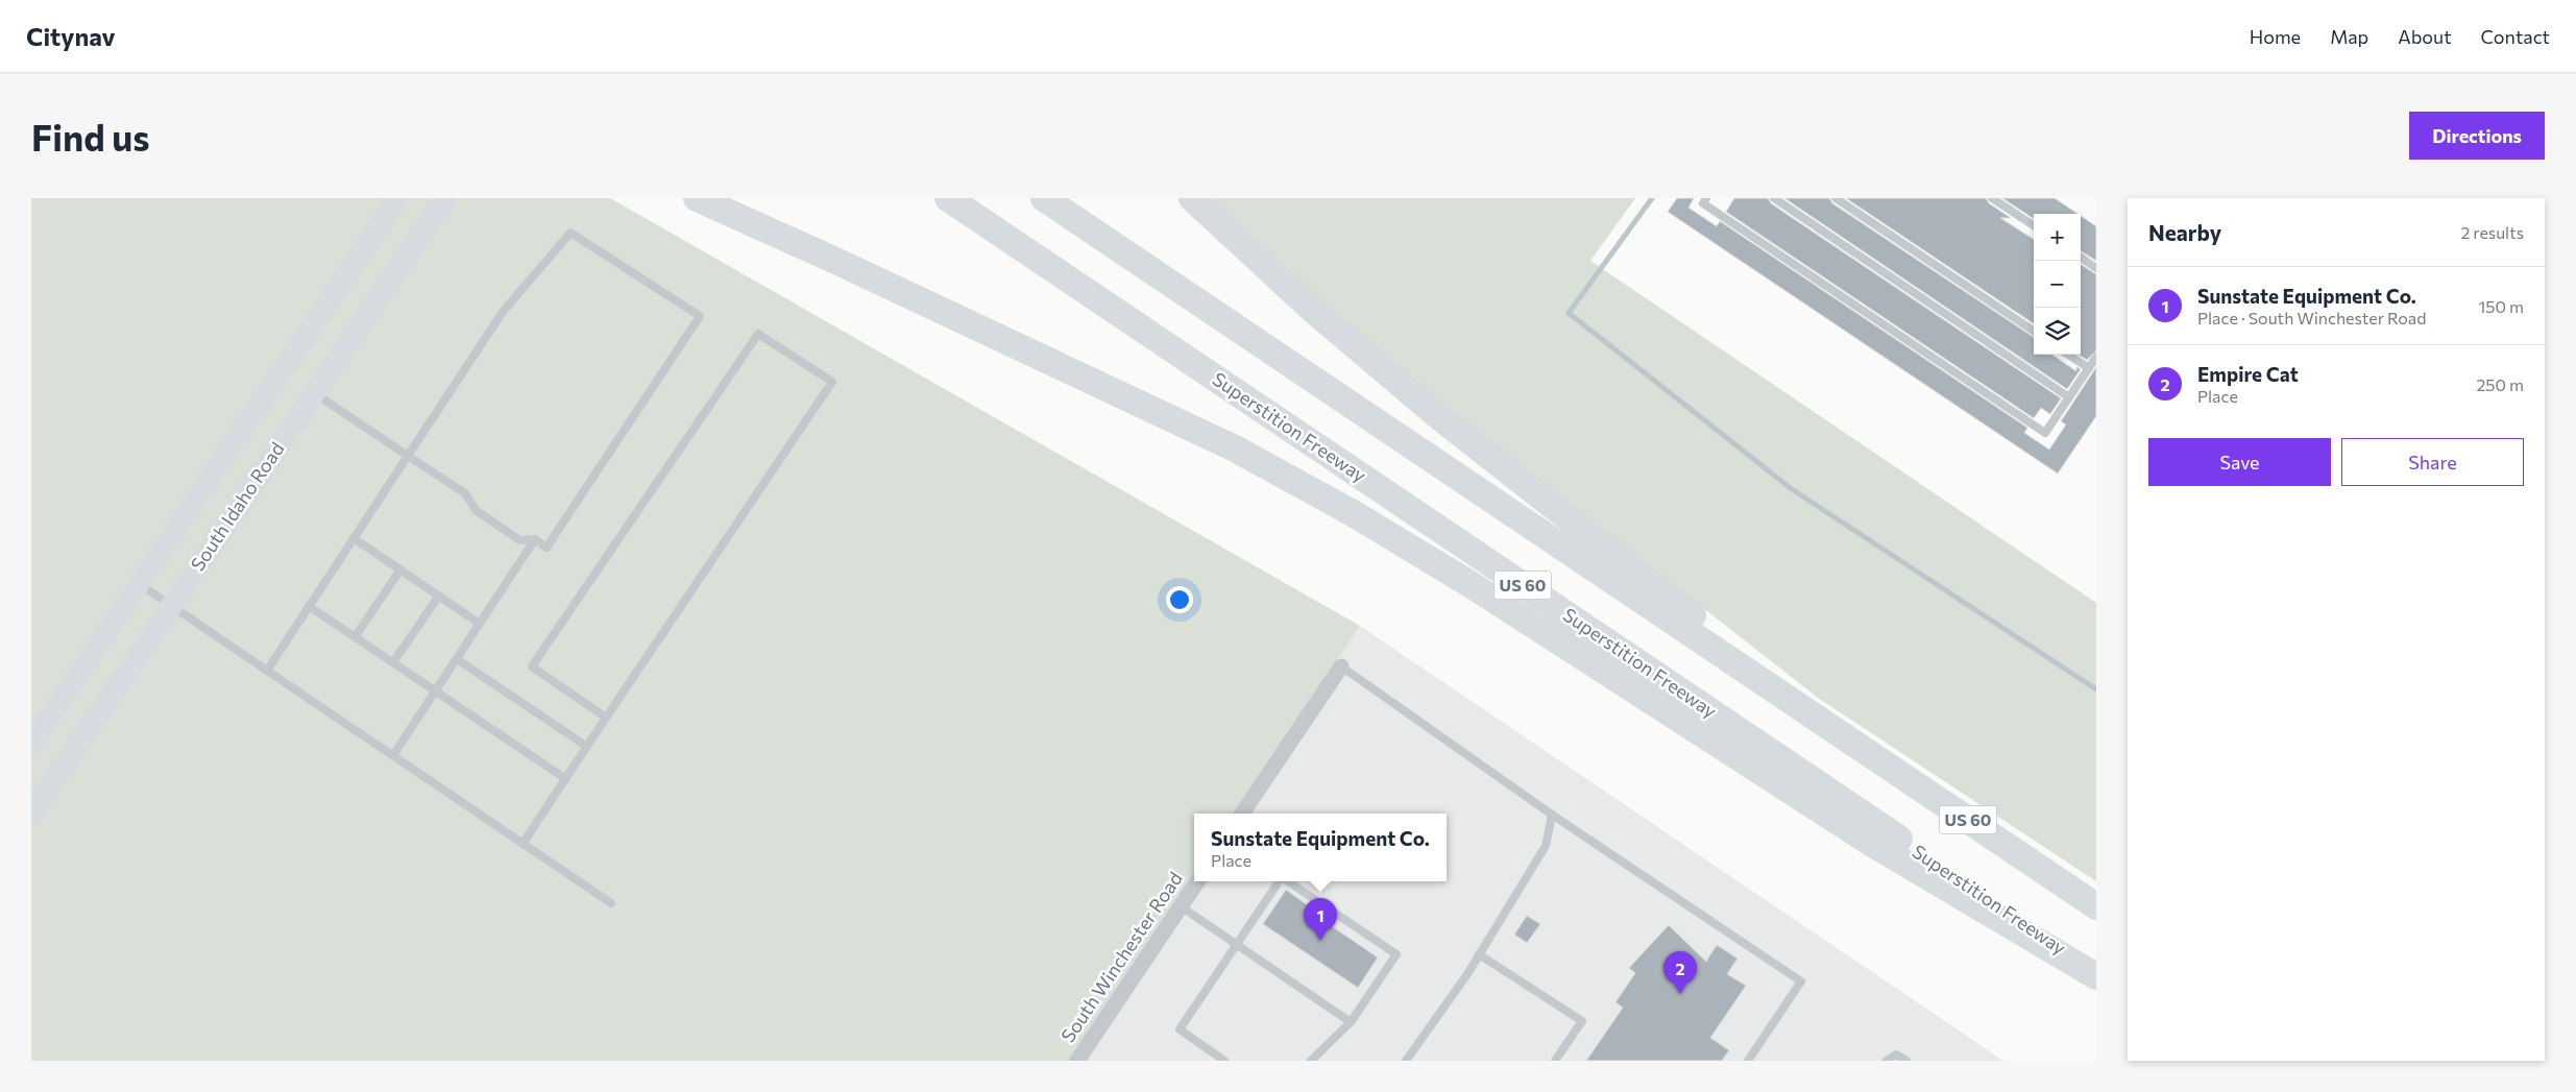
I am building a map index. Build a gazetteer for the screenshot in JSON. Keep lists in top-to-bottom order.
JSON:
{
  "streets": {
    "highway": ["Superstition Freeway", "US 60"],
    "main road": ["South Idaho Road"],
    "street": ["South Winchester Road"]
  },
  "page": {
    "header": "Citynav",
    "nav": [
      "Home",
      "Map",
      "About",
      "Contact"
    ],
    "buttons": [
      "Directions",
      ["Save", "Share"]
    ],
    "title": "Find us",
    "heading": ["Nearby", "2 results"],
    "map_buttons": ["+", "−"],
    "list": [
      {
        "mark": "1",
        "name": "Sunstate Equipment Co.",
        "note": "Place · South Winchester Road",
        "value": "150 m"
      },
      {
        "mark": "2",
        "name": "Empire Cat",
        "note": "Place",
        "value": "250 m"
      }
    ],
    "popup": ["Sunstate Equipment Co.", "Place"],
    "pins": ["1", "2"]
  }
}
